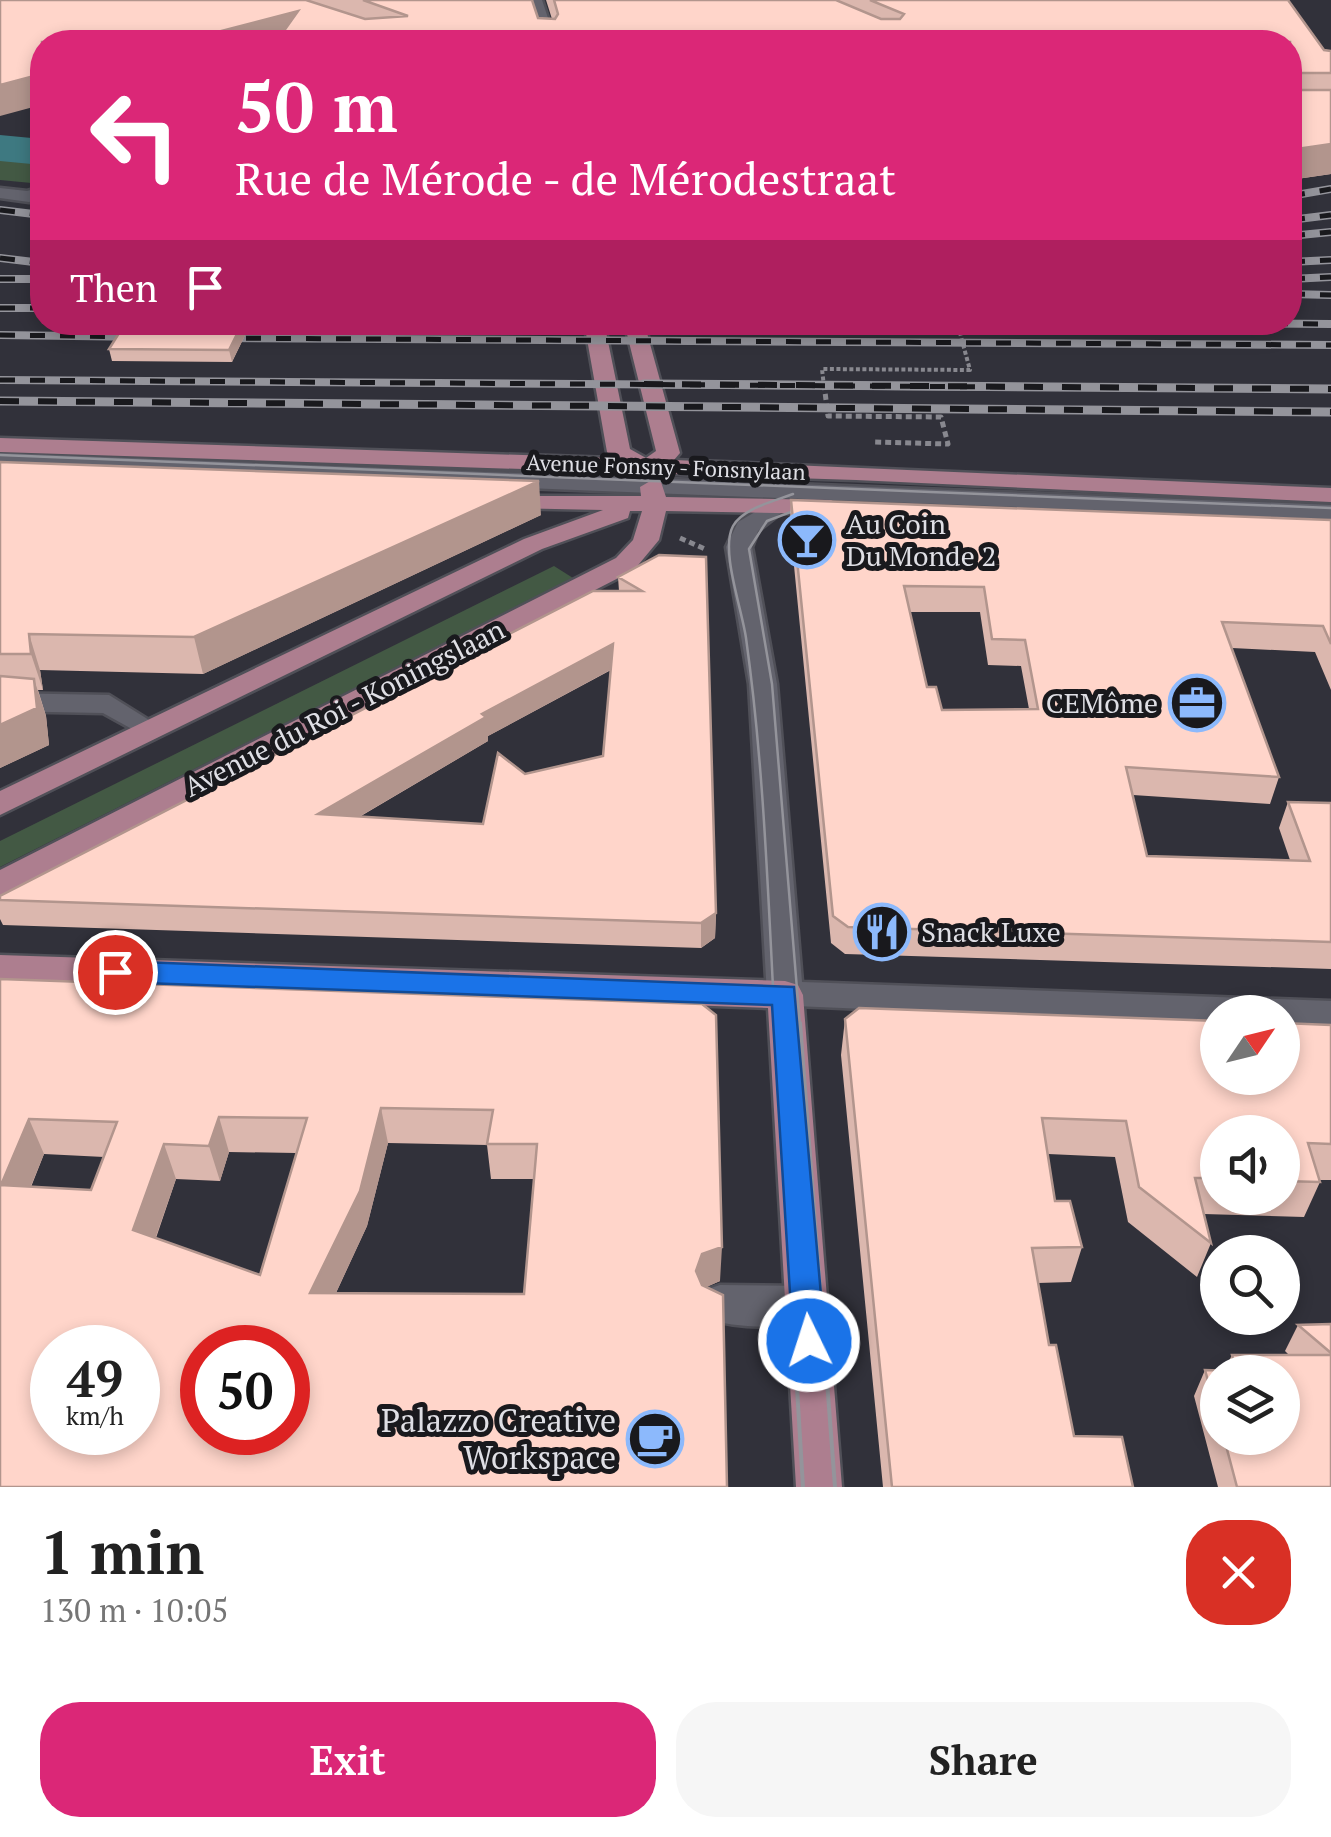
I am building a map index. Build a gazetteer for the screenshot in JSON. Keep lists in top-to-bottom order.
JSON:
{
  "streets": {
    "main road": ["Avenue Fonsny - Fonsnylaan", "Avenue du Roi - Koningslaan"]
  },
  "crossings": [
    ["Avenue Fonsny - Fonsnylaan", "Avenue du Roi - Koningslaan"]
  ],
  "places": {
    "bar": ["Au Coin Du Monde 2"],
    "office": ["CEMôme"],
    "restaurant": ["Snack Luxe"],
    "cafe": ["Palazzo Creative Workspace"]
  },
  "north": "top right",
  "page": {
    "turn": ["50 m", "Rue de Mérode - de Mérodestraat"],
    "then": "Then",
    "speed": "49 km/h",
    "limit": "50",
    "heading": ["1 min", "130 m · 10:05"],
    "buttons": ["Exit", "Share"]
  }
}
